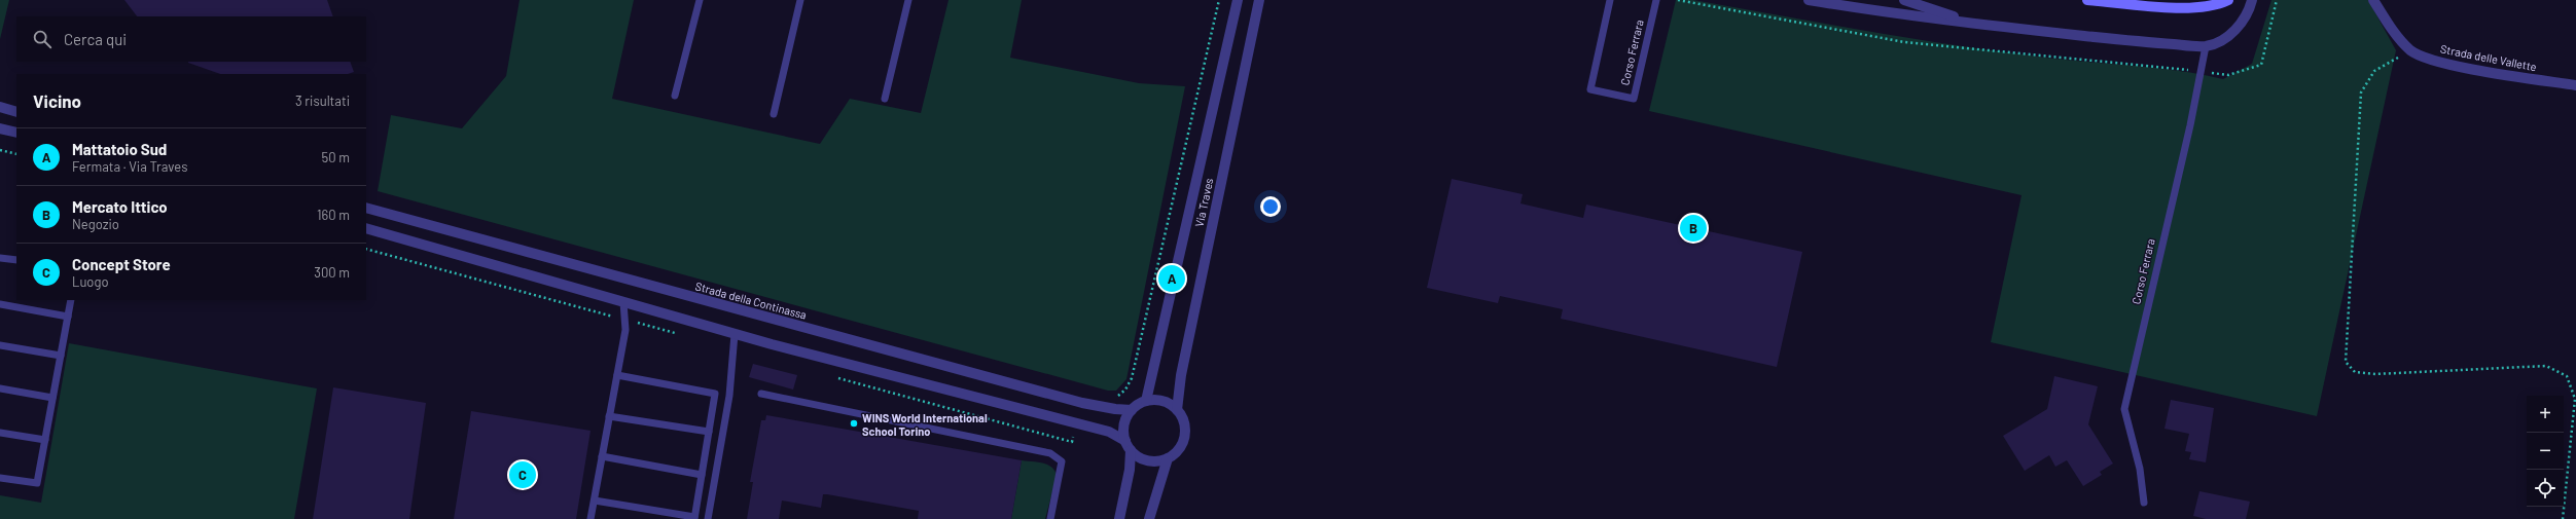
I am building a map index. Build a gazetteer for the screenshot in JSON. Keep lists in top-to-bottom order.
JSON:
{
  "streets": {
    "street": ["Strada delle Vallette", "Via Traves", "Strada della Continassa"],
    "lane": ["Corso Ferrara"]
  },
  "crossings": [
    ["Via Traves", "Strada della Continassa"]
  ],
  "places": ["WINS World International School Torino"],
  "page": {
    "search": "Cerca qui",
    "heading": ["Vicino", "3 risultati"],
    "list": [
      {
        "mark": "A",
        "name": "Mattatoio Sud",
        "note": "Fermata · Via Traves",
        "value": "50 m"
      },
      {
        "mark": "B",
        "name": "Mercato Ittico",
        "note": "Negozio",
        "value": "160 m"
      },
      {
        "mark": "C",
        "name": "Concept Store",
        "note": "Luogo",
        "value": "300 m"
      }
    ],
    "pins": ["B", "A", "C"],
    "map_buttons": ["+", "−"]
  }
}
